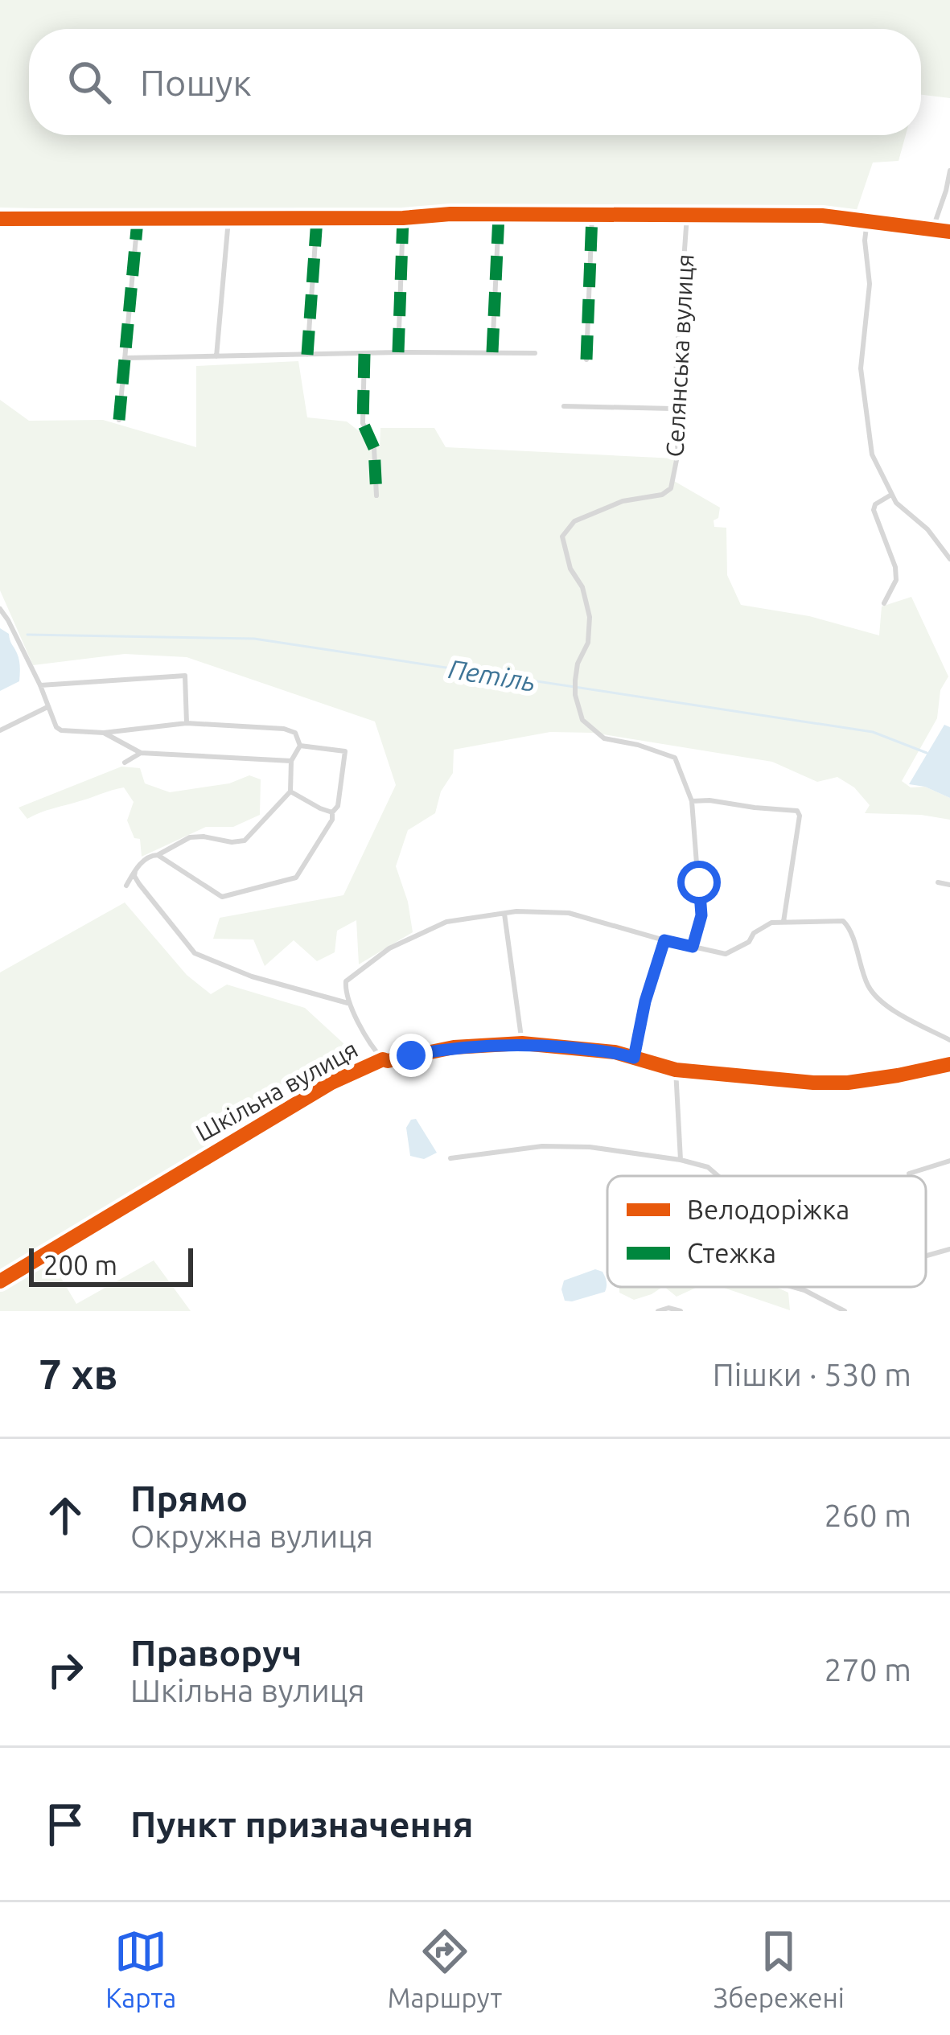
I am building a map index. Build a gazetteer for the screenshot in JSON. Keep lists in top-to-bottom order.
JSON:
{
  "streets": {
    "street": ["Селянська вулиця", "Шкільна вулиця"]
  },
  "water": ["Петіль"],
  "legend": ["Велодоріжка", "Стежка"],
  "scale_bar": "200 m",
  "page": {
    "search": "Пошук",
    "scale": "200 m",
    "heading": ["7 хв", "Пішки · 530 m"],
    "list": [
      ["Прямо", "Окружна вулиця", "260 m"],
      ["Праворуч", "Шкільна вулиця", "270 m"],
      "Пункт призначення"
    ],
    "nav": ["Карта", "Маршрут", "Збережені"]
  }
}
